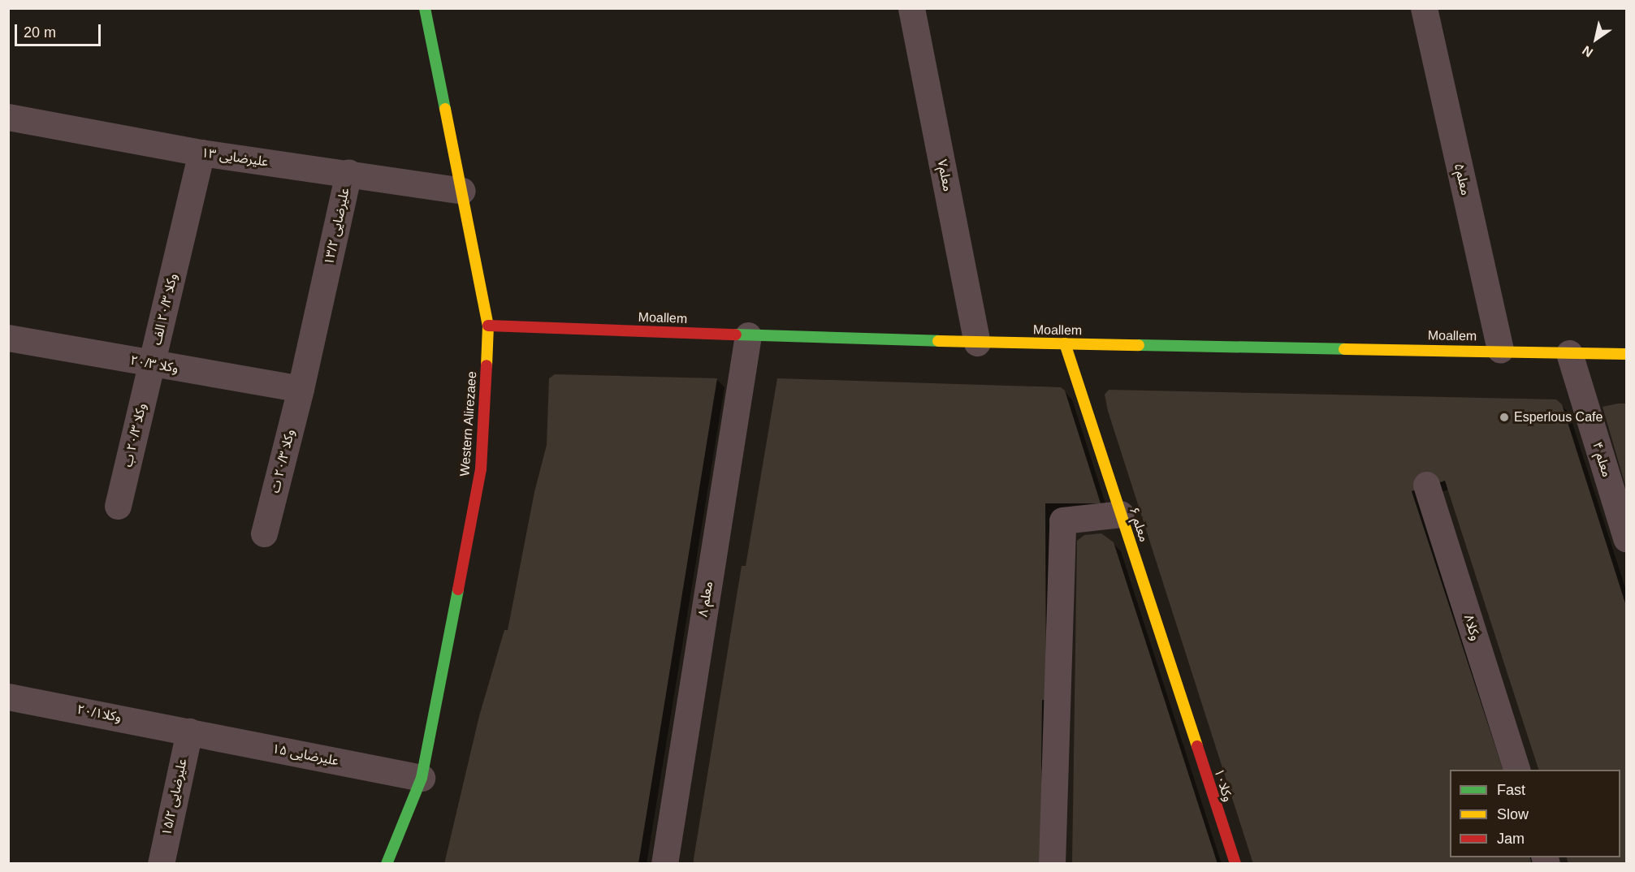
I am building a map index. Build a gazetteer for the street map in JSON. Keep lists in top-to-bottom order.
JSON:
{
  "streets": {
    "street": [
      "۱۳ علیرضایی",
      "معلم۷",
      "معلم۵",
      "۱۳/۲ علیرضایی",
      "وکلا ۲۰/۳ الف",
      "Moallem",
      "وکلا ۲۰/۳",
      "Western Alirezaee",
      "وکلا ۲۰/۳ ب",
      "۴ معلم",
      "وکلا ۲۰/۳ ت",
      "۶ معلم",
      "۸ معلم",
      "وکلا۸",
      "وکلا۲۰/۱",
      "۱۵ علیرضایی",
      "وکلا۱۰",
      "۱۵/۲ علیرضایی"
    ]
  },
  "crossings": [
    ["۱۳ علیرضایی", "۱۳/۲ علیرضایی"],
    ["۱۳ علیرضایی", "وکلا ۲۰/۳ الف"],
    ["۱۳ علیرضایی", "Western Alirezaee"],
    ["معلم۷", "Moallem"],
    ["معلم۵", "Moallem"],
    ["۱۳/۲ علیرضایی", "وکلا ۲۰/۳"],
    ["۱۳/۲ علیرضایی", "وکلا ۲۰/۳ ت"],
    ["وکلا ۲۰/۳ الف", "وکلا ۲۰/۳"],
    ["وکلا ۲۰/۳ الف", "وکلا ۲۰/۳ ب"],
    ["Moallem", "Western Alirezaee"],
    ["Moallem", "۴ معلم"],
    ["Moallem", "۶ معلم"],
    ["Moallem", "۸ معلم"],
    ["وکلا ۲۰/۳", "وکلا ۲۰/۳ ب"],
    ["وکلا ۲۰/۳", "وکلا ۲۰/۳ ت"],
    ["Western Alirezaee", "۱۵ علیرضایی"],
    ["۶ معلم", "وکلا۱۰"],
    ["وکلا۲۰/۱", "۱۵ علیرضایی"],
    ["وکلا۲۰/۱", "۱۵/۲ علیرضایی"],
    ["۱۵ علیرضایی", "۱۵/۲ علیرضایی"]
  ],
  "places": ["Esperlous Cafe"],
  "legend": ["Fast", "Slow", "Jam"],
  "scale_bar": "20 m",
  "north": "bottom left"
}
